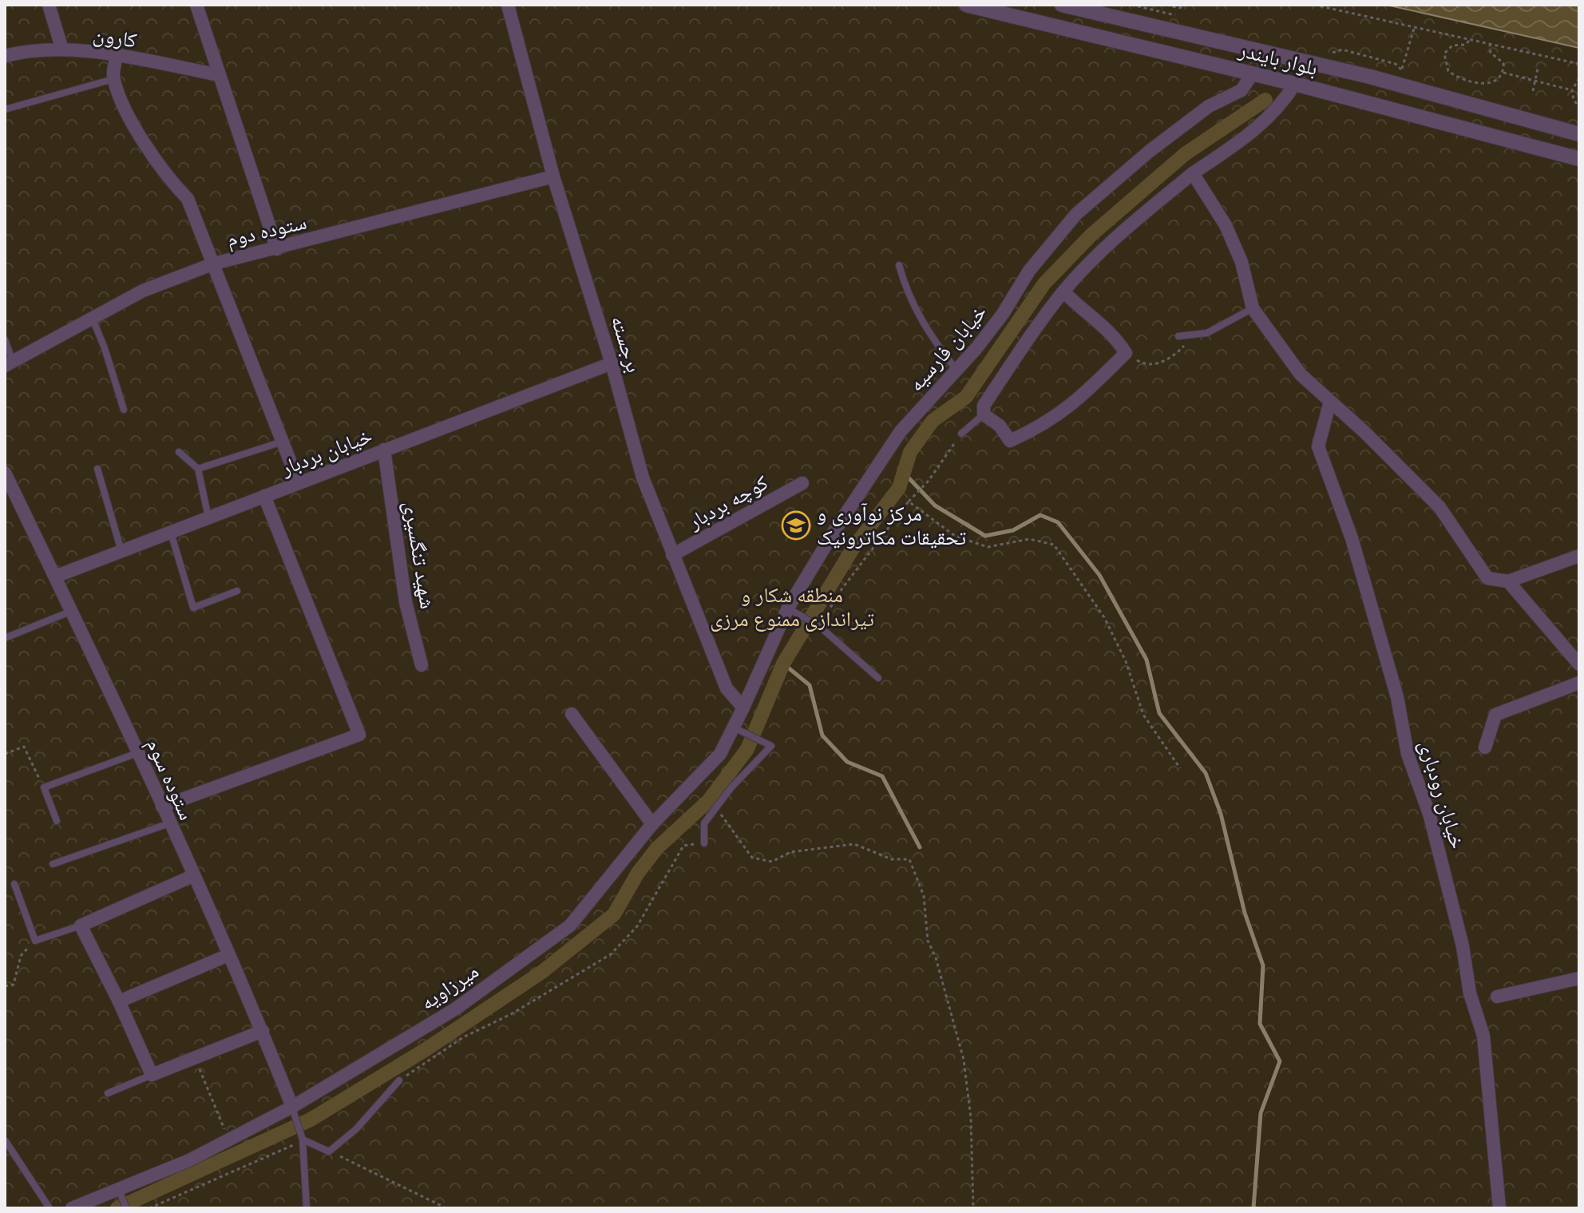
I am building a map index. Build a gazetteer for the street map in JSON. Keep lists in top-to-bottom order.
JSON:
{
  "streets": {
    "street": [
      "کارون",
      "بلوار بایندر",
      "ستوده دوم",
      "برجسته",
      "خیابان فارسیه",
      "خیابان بردبار",
      "کوچه بردبار",
      "شهید تنگسیری",
      "ستوده سوم",
      "خیابان رودباری",
      "میرزاویه"
    ]
  },
  "crossings": [
    ["بلوار بایندر", "خیابان فارسیه"],
    ["ستوده دوم", "برجسته"],
    ["برجسته", "خیابان فارسیه"],
    ["برجسته", "خیابان بردبار"],
    ["برجسته", "کوچه بردبار"],
    ["برجسته", "میرزاویه"],
    ["خیابان فارسیه", "میرزاویه"],
    ["خیابان بردبار", "شهید تنگسیری"],
    ["خیابان بردبار", "ستوده سوم"],
    ["ستوده سوم", "میرزاویه"]
  ],
  "parks": ["منطقه شکار و تیراندازی ممنوع مرزی"],
  "places": {
    "school or university": ["مرکز نوآوری و تحقیقات مکاترونیک"]
  }
}
